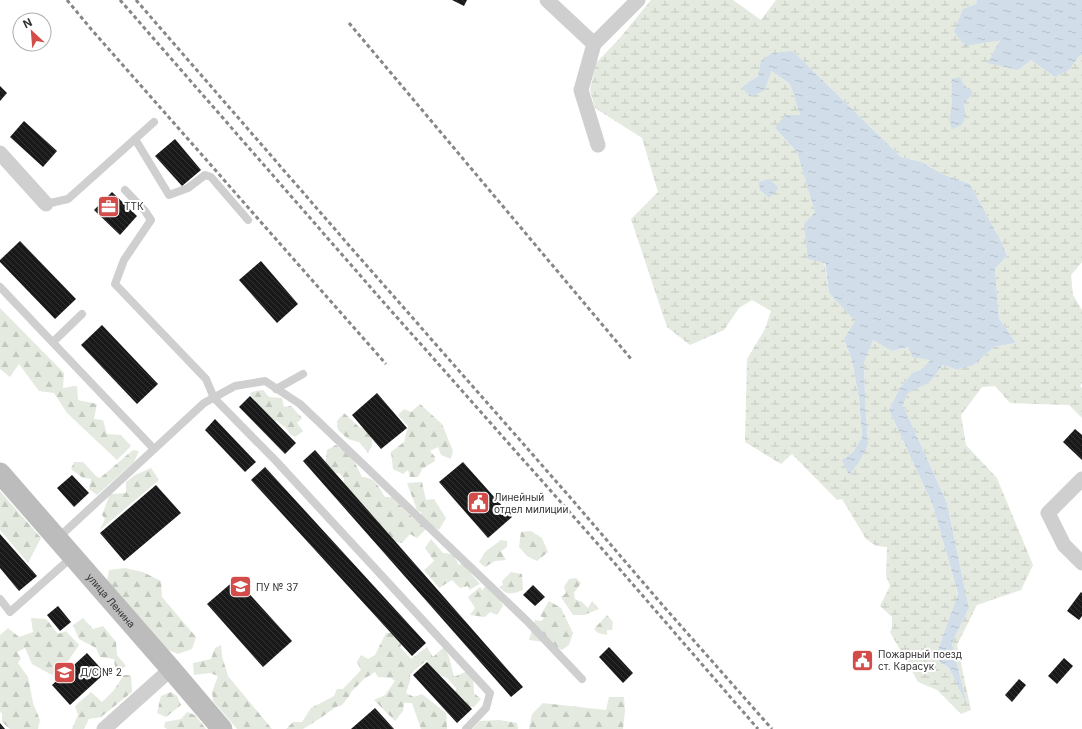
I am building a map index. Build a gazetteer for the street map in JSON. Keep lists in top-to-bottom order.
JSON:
{
  "streets": {
    "main road": ["улица Ленина"]
  },
  "places": {
    "office": ["ТТК"],
    "public building": ["Линейный отдел милиции", "Пожарный поезд ст. Карасук"],
    "school or university": ["ПУ № 37", "Д/С № 2"]
  },
  "north": "top left"
}
